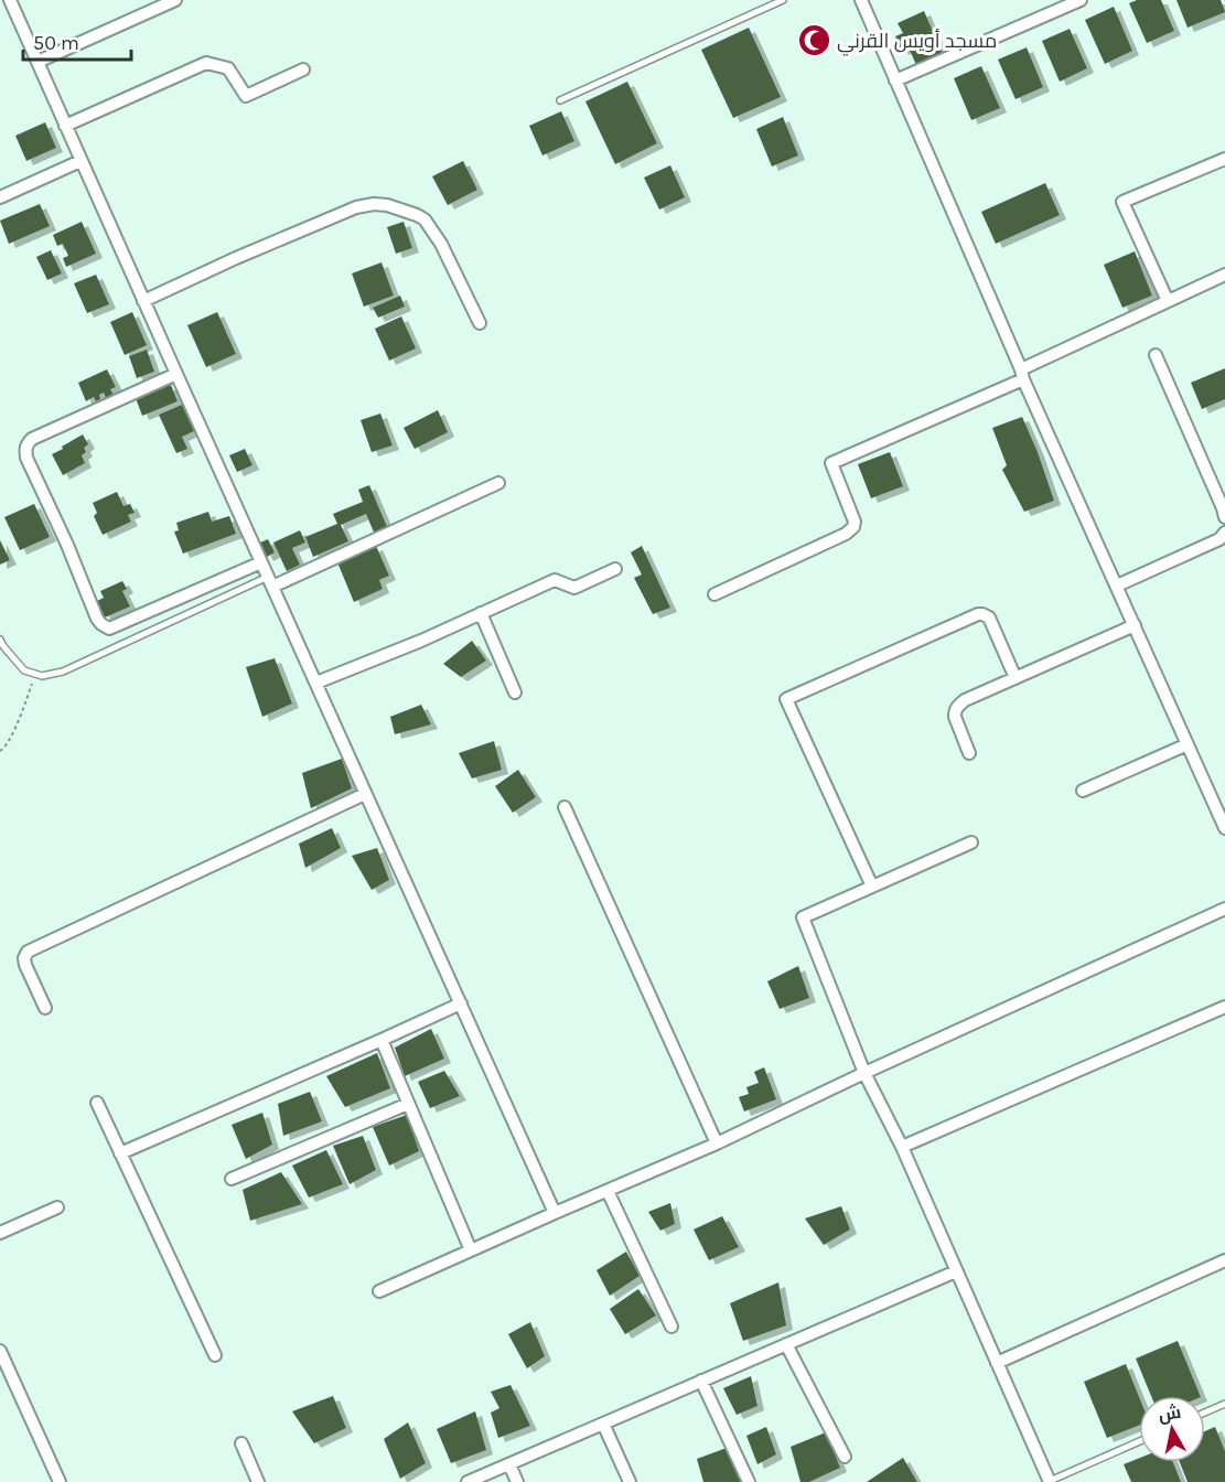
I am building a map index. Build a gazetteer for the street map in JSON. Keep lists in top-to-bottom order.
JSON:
{
  "places": {
    "mosque": ["مسجد أويس القرني"]
  },
  "scale_bar": "50 m",
  "north": "top"
}
